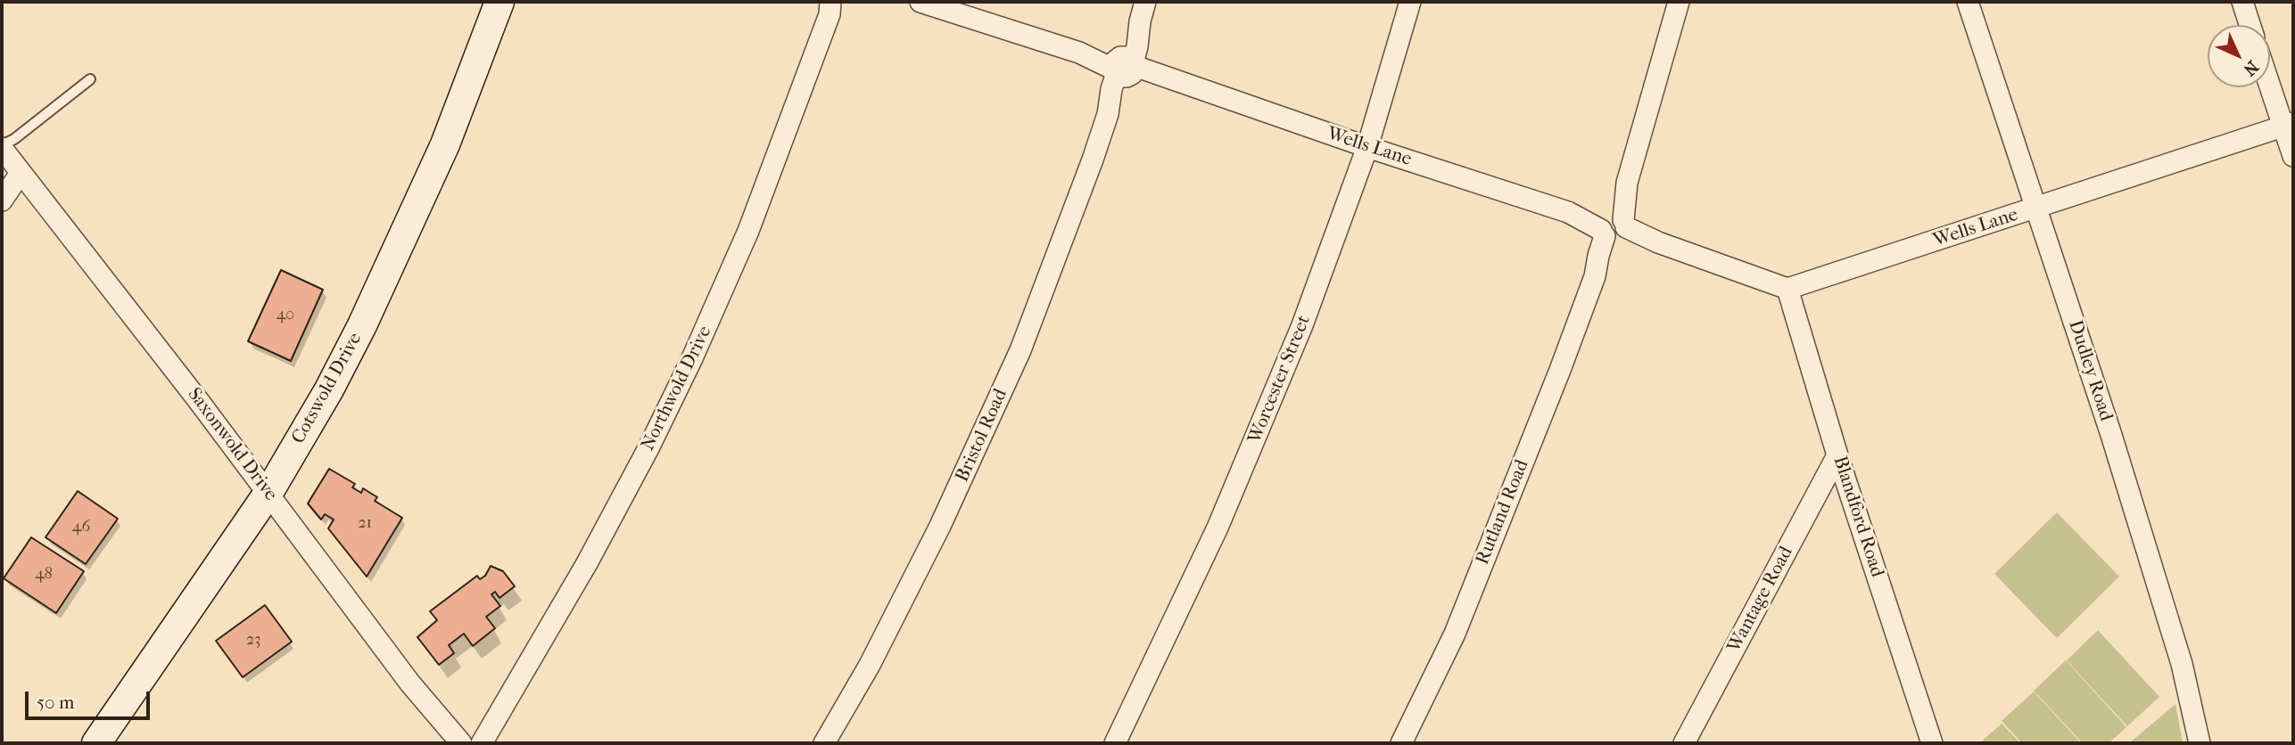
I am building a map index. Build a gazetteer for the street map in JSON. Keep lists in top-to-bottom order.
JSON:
{
  "streets": {
    "main road": ["Cotswold Drive"],
    "street": [
      "Wells Lane",
      "Dudley Road",
      "Worcester Street",
      "Northwold Drive",
      "Bristol Road",
      "Saxonwold Drive",
      "Rutland Road",
      "Blandford Road",
      "Wantage Road"
    ]
  },
  "crossings": [
    ["Wells Lane", "Dudley Road"],
    ["Wells Lane", "Worcester Street"],
    ["Wells Lane", "Bristol Road"],
    ["Wells Lane", "Rutland Road"],
    ["Wells Lane", "Blandford Road"],
    ["Cotswold Drive", "Saxonwold Drive"],
    ["Blandford Road", "Wantage Road"]
  ],
  "house_numbers": [
    "40",
    "21",
    "46",
    "48",
    "23"
  ],
  "scale_bar": "50 m",
  "north": "bottom right"
}
